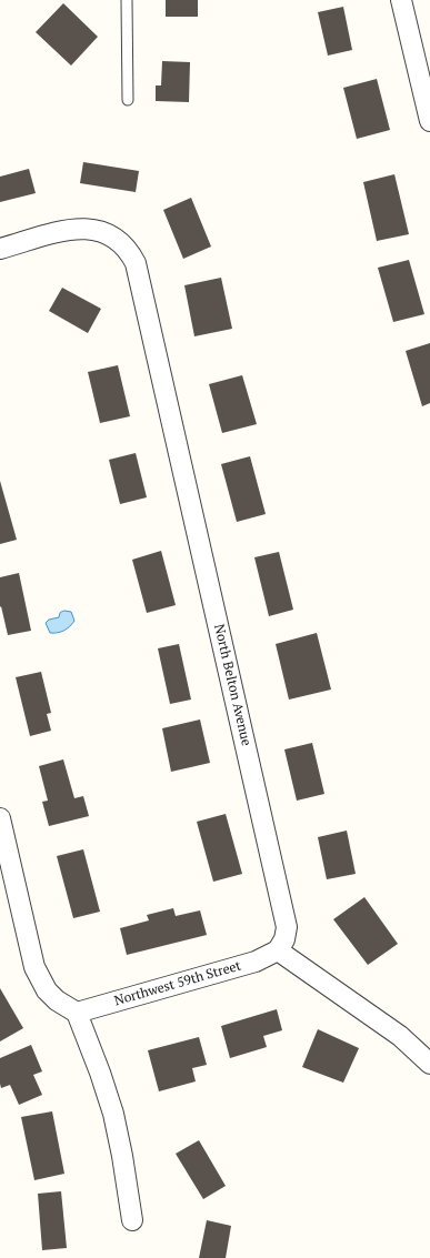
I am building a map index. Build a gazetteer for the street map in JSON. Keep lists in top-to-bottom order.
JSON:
{
  "streets": {
    "street": ["North Belton Avenue", "Northwest 59th Street"]
  },
  "crossings": [
    ["North Belton Avenue", "Northwest 59th Street"]
  ]
}
